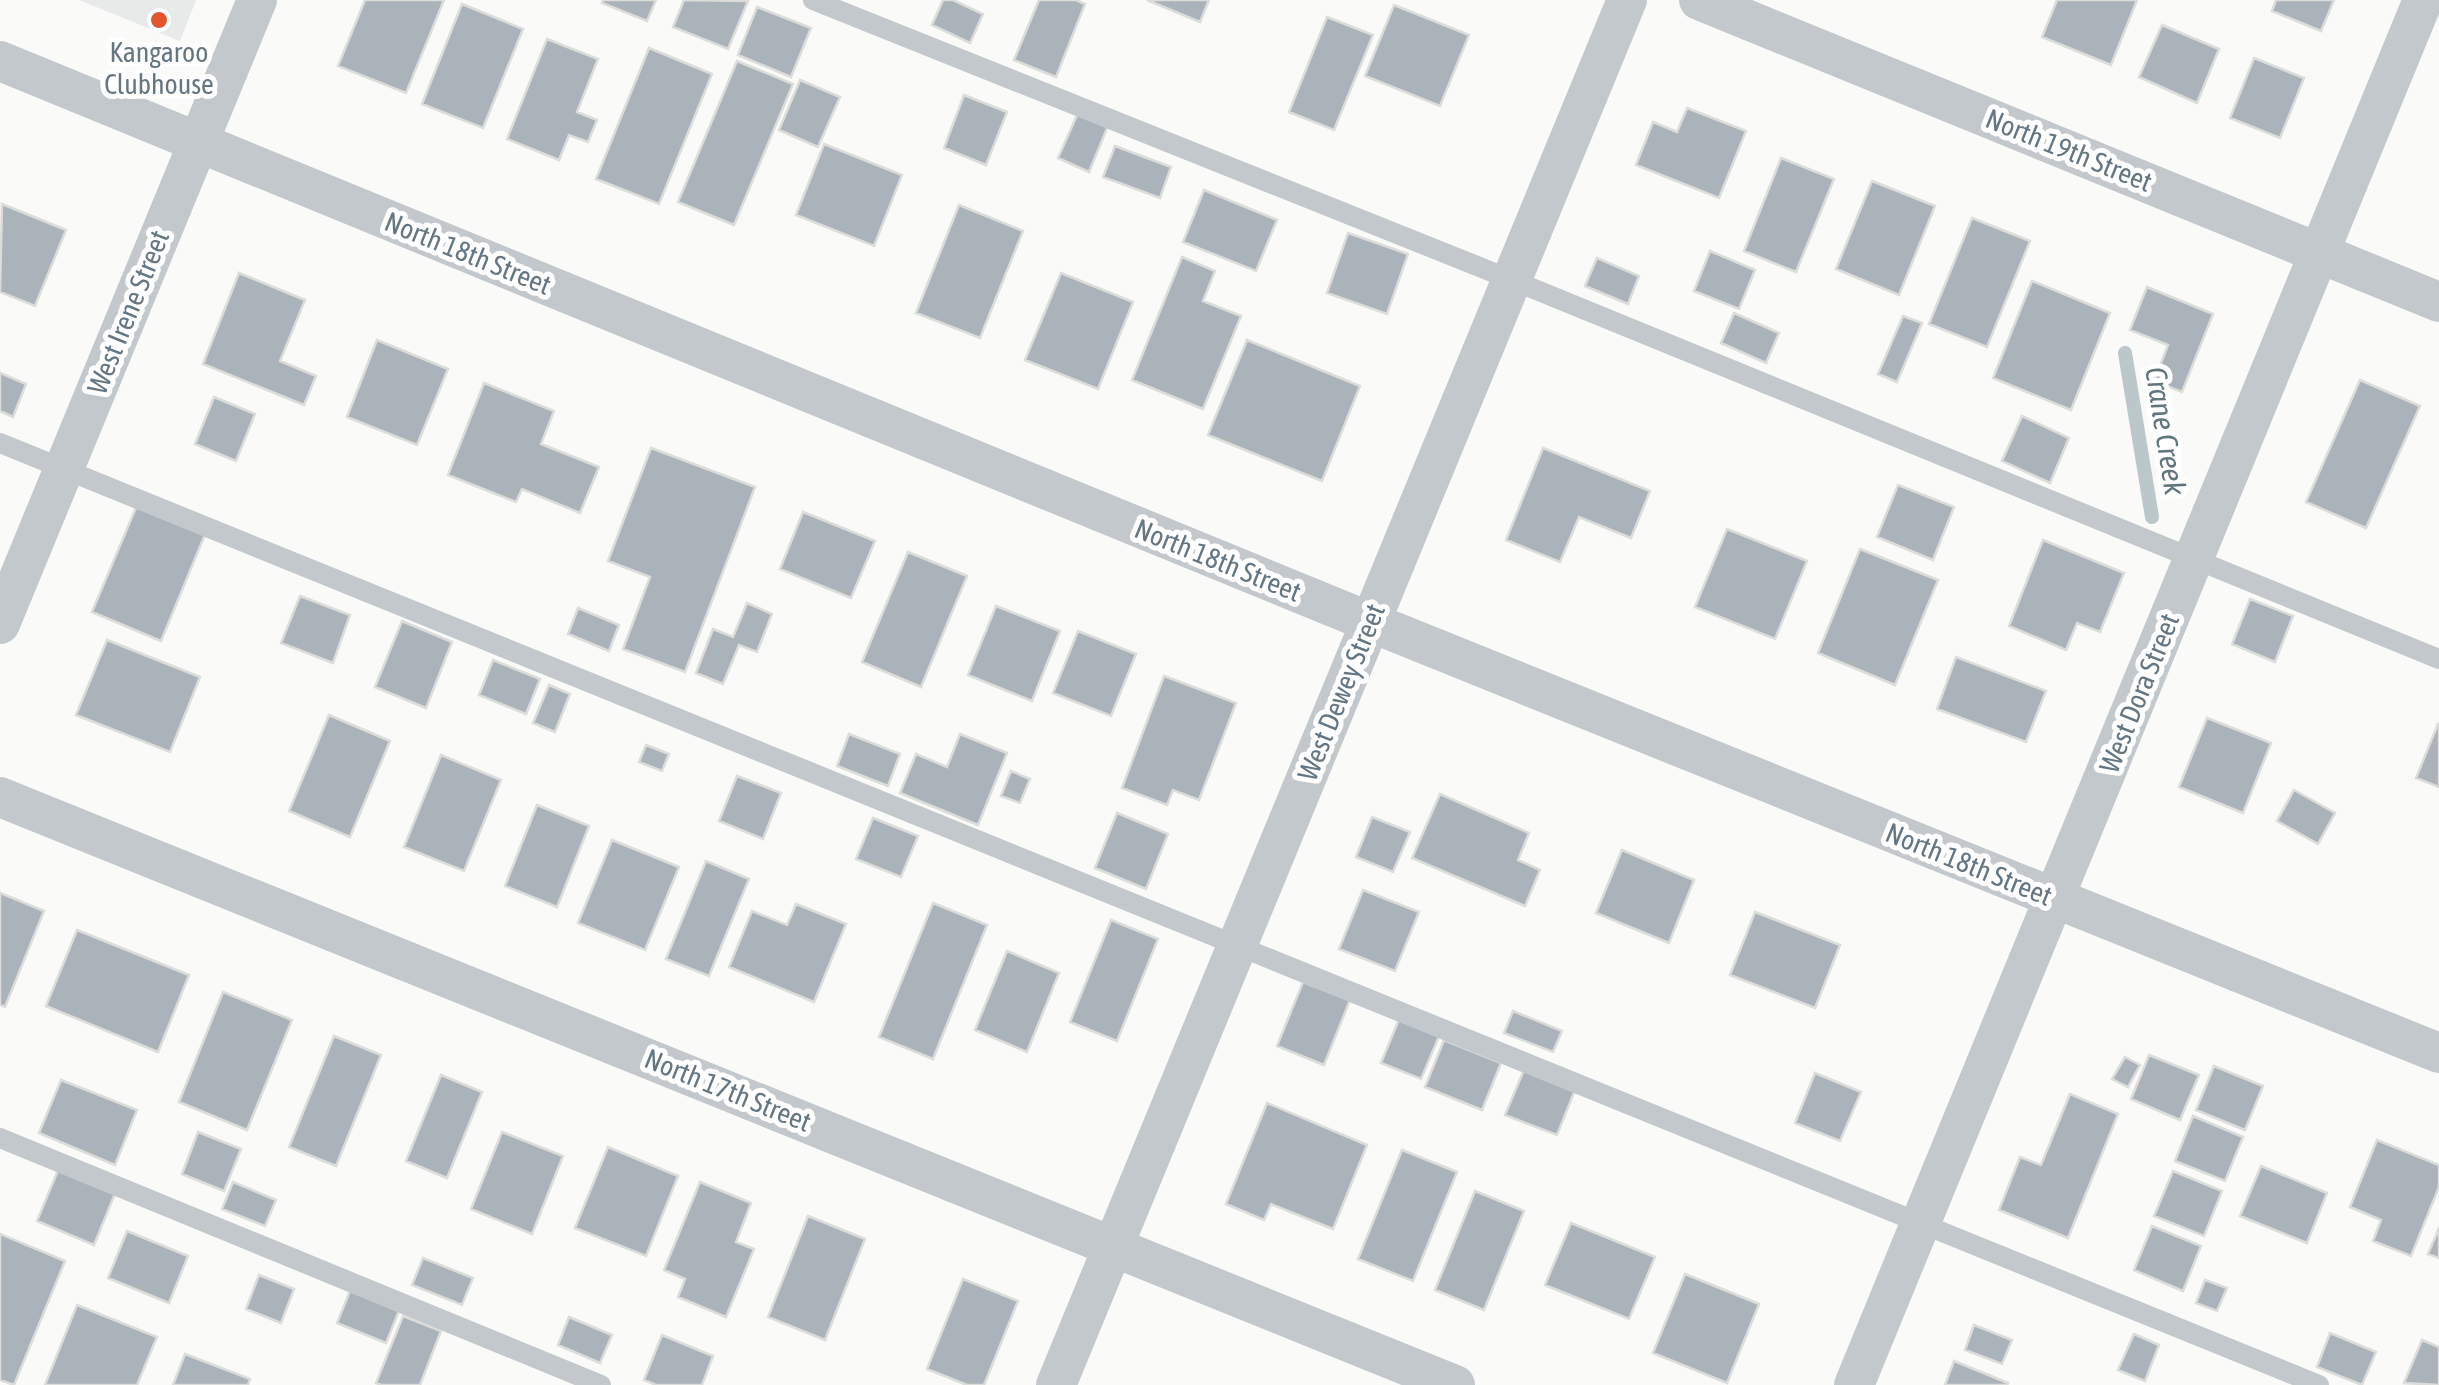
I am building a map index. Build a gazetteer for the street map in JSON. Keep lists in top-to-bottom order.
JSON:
{
  "streets": {
    "street": [
      "North 19th Street",
      "North 18th Street",
      "West Irene Street",
      "West Dewey Street",
      "West Dora Street",
      "North 17th Street"
    ]
  },
  "crossings": [
    ["North 19th Street", "West Dora Street"],
    ["North 18th Street", "West Irene Street"],
    ["North 18th Street", "West Dewey Street"],
    ["North 18th Street", "West Dora Street"],
    ["West Dewey Street", "North 17th Street"]
  ],
  "water": ["Crane Creek"],
  "places": ["Kangaroo Clubhouse"]
}
